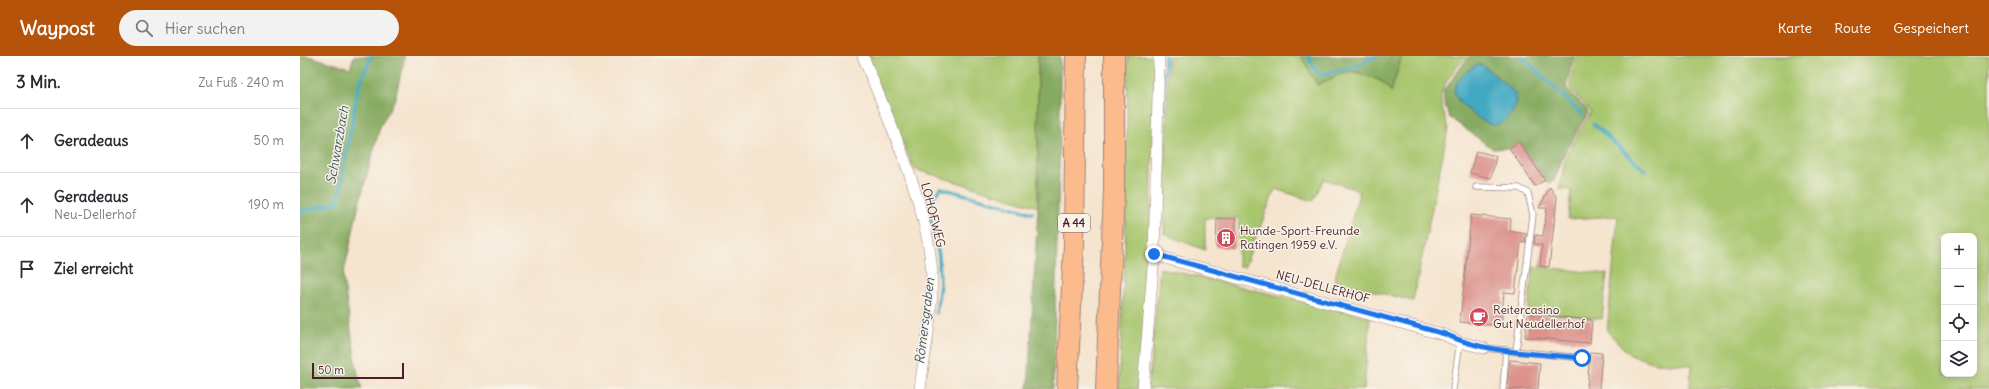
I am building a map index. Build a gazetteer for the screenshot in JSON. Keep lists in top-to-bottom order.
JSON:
{
  "streets": {
    "highway": ["A 44"],
    "street": ["LOHOFWEG", "NEU-DELLERHOF"]
  },
  "water": ["Schwarzbach", "Römersgraben"],
  "places": {
    "building": ["Hunde-Sport-Freunde Ratingen 1959 e.V."],
    "cafe": ["Reitercasino Gut Neudellerhof"]
  },
  "scale_bar": "50 m",
  "page": {
    "header": "Waypost",
    "search": "Hier suchen",
    "nav": ["Karte", "Route", "Gespeichert"],
    "heading": ["3 Min.", "Zu Fuß · 240 m"],
    "list": [
      ["Geradeaus", "50 m"],
      ["Geradeaus", "Neu-Dellerhof", "190 m"],
      "Ziel erreicht"
    ],
    "map_buttons": ["+", "−"],
    "scale": "50 m"
  }
}
